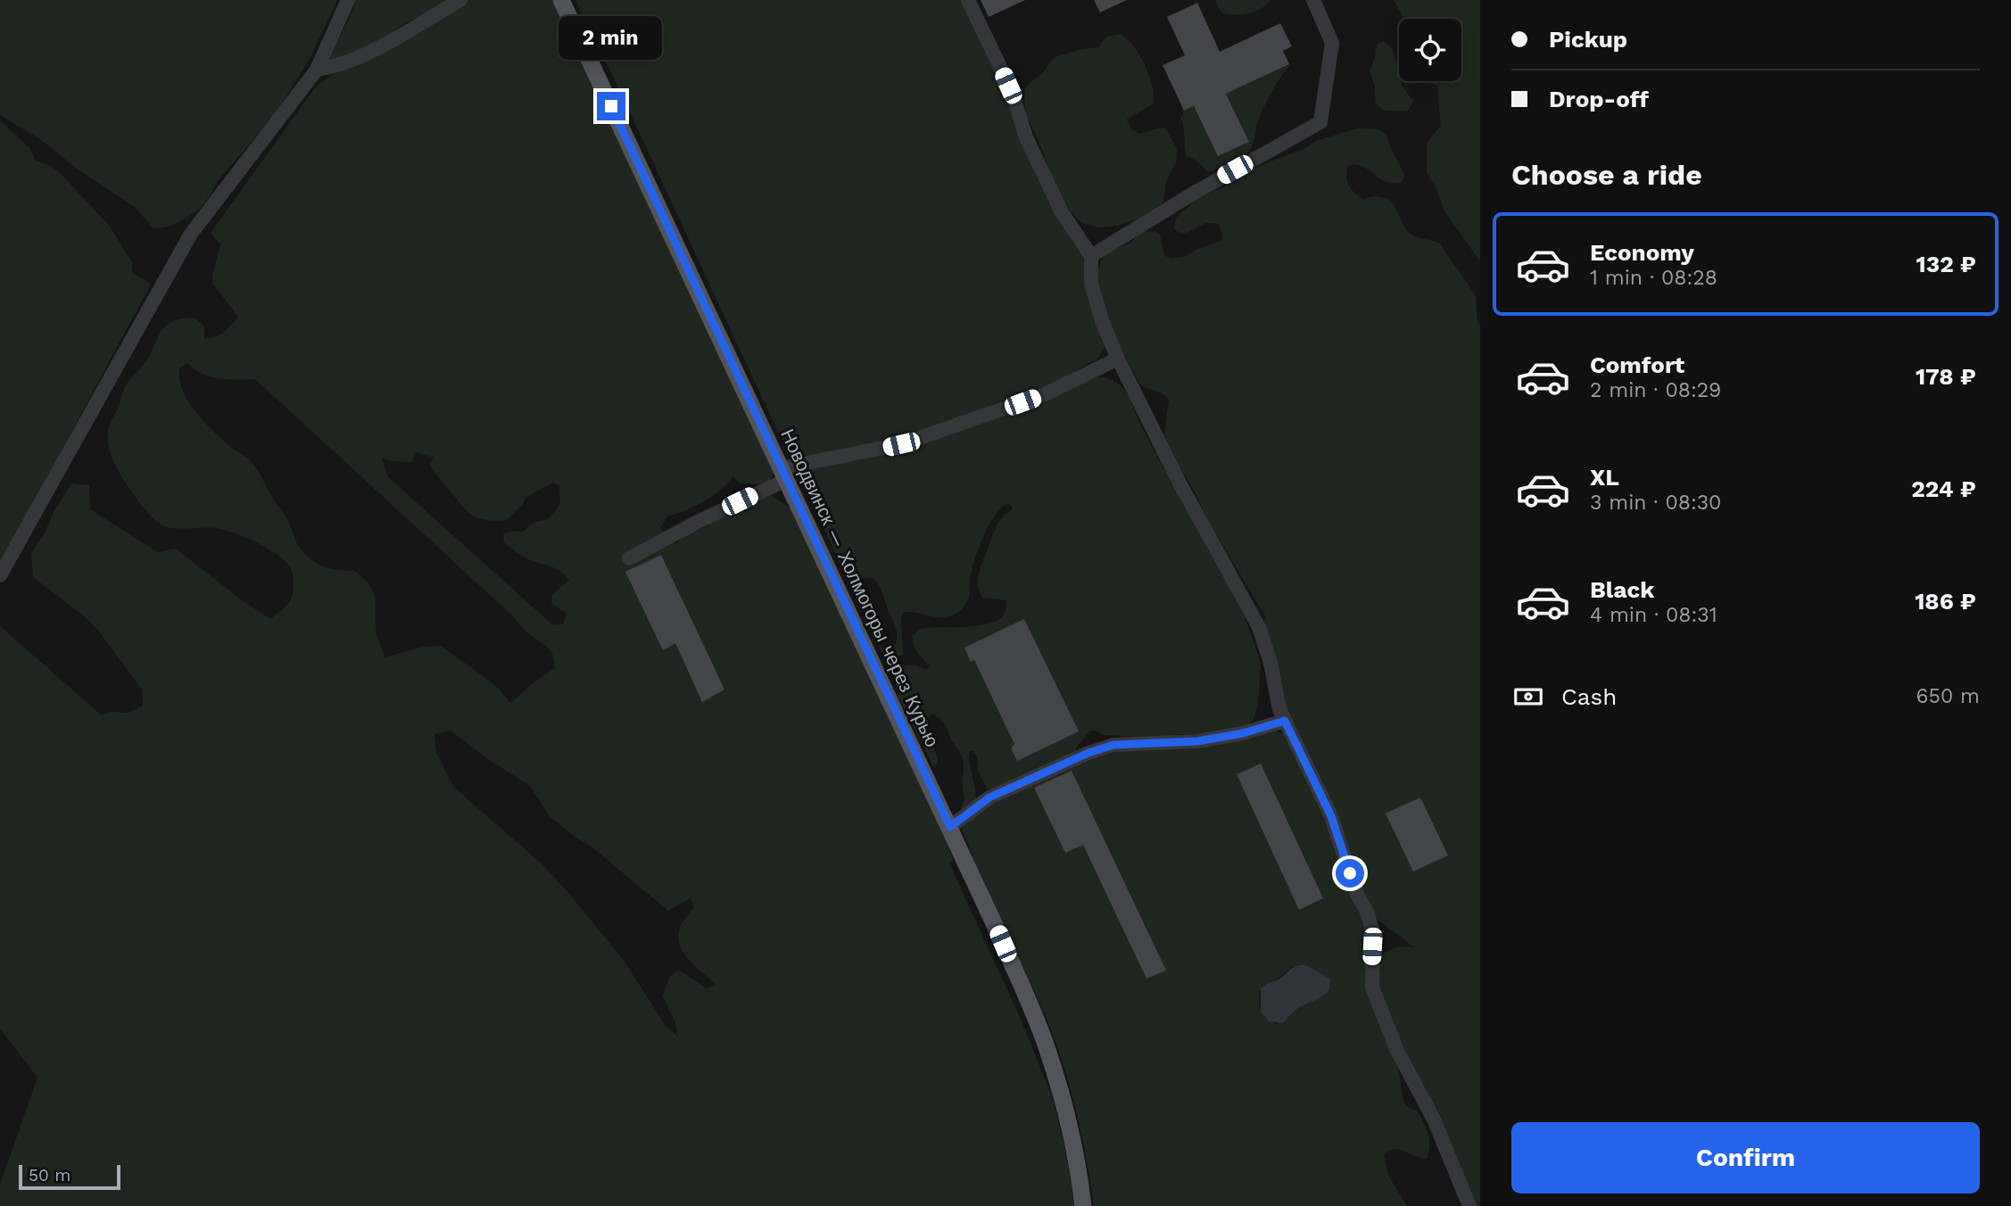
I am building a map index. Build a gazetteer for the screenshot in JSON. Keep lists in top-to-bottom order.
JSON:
{
  "streets": {
    "main road": ["Новодвинск — Холмогоры через Курью"]
  },
  "scale_bar": "50 m",
  "page": {
    "banner": ["Pickup", "Drop-off"],
    "bubble": "2 min",
    "heading": "Choose a ride",
    "list": [
      {
        "name": "Economy",
        "note": "1 min · 08:28",
        "value": "132 ₽"
      },
      {
        "name": "Comfort",
        "note": "2 min · 08:29",
        "value": "178 ₽"
      },
      {
        "name": "XL",
        "note": "3 min · 08:30",
        "value": "224 ₽"
      },
      {
        "name": "Black",
        "note": "4 min · 08:31",
        "value": "186 ₽"
      }
    ],
    "pay": ["Cash", "650 m"],
    "buttons": "Confirm",
    "scale": "50 m"
  }
}
